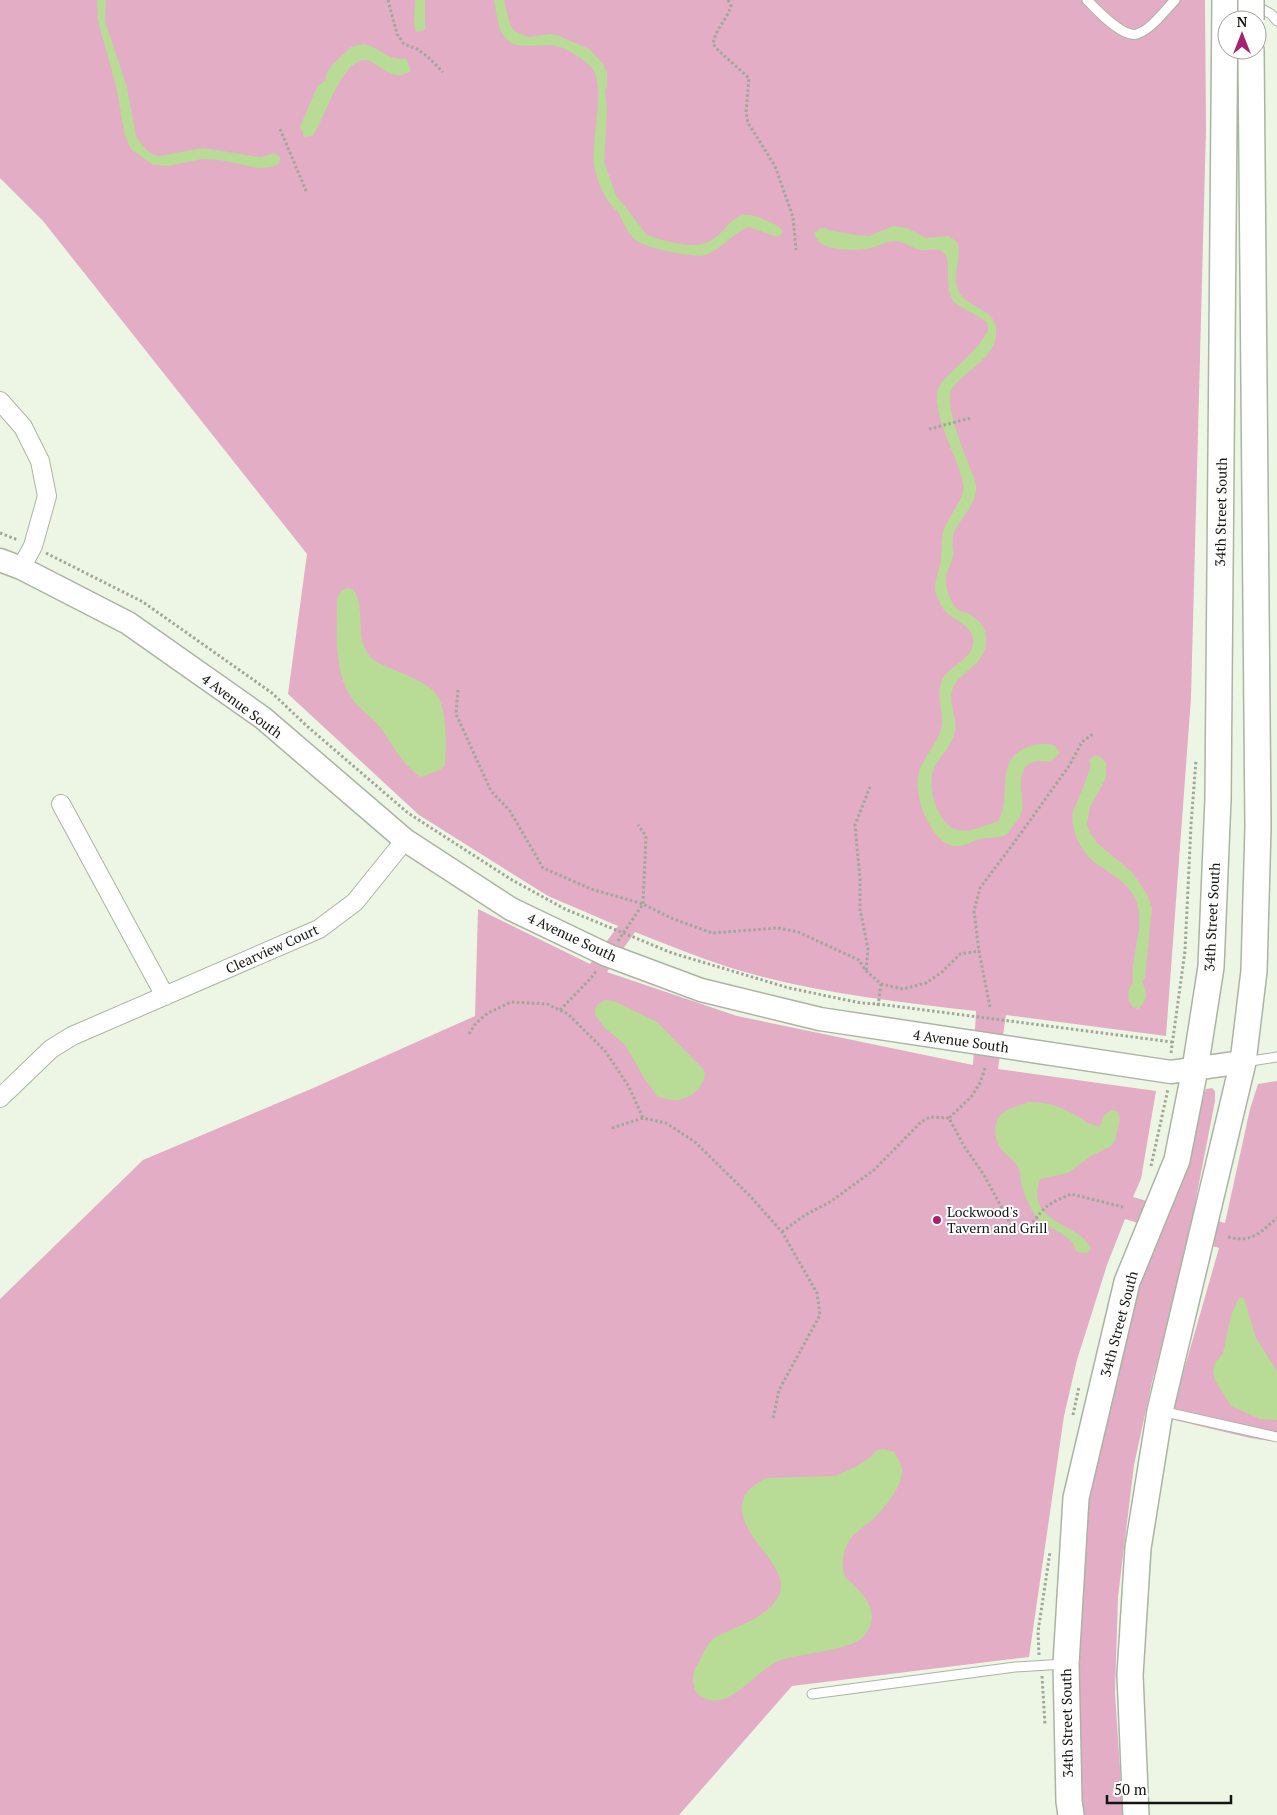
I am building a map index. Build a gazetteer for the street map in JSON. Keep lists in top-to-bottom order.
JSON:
{
  "streets": {
    "main road": ["34th Street South"],
    "street": ["4 Avenue South", "Clearview Court"]
  },
  "crossings": [
    ["34th Street South", "4 Avenue South"],
    ["4 Avenue South", "Clearview Court"]
  ],
  "places": ["Lockwood's Tavern and Grill"],
  "scale_bar": "50 m",
  "north": "top"
}
